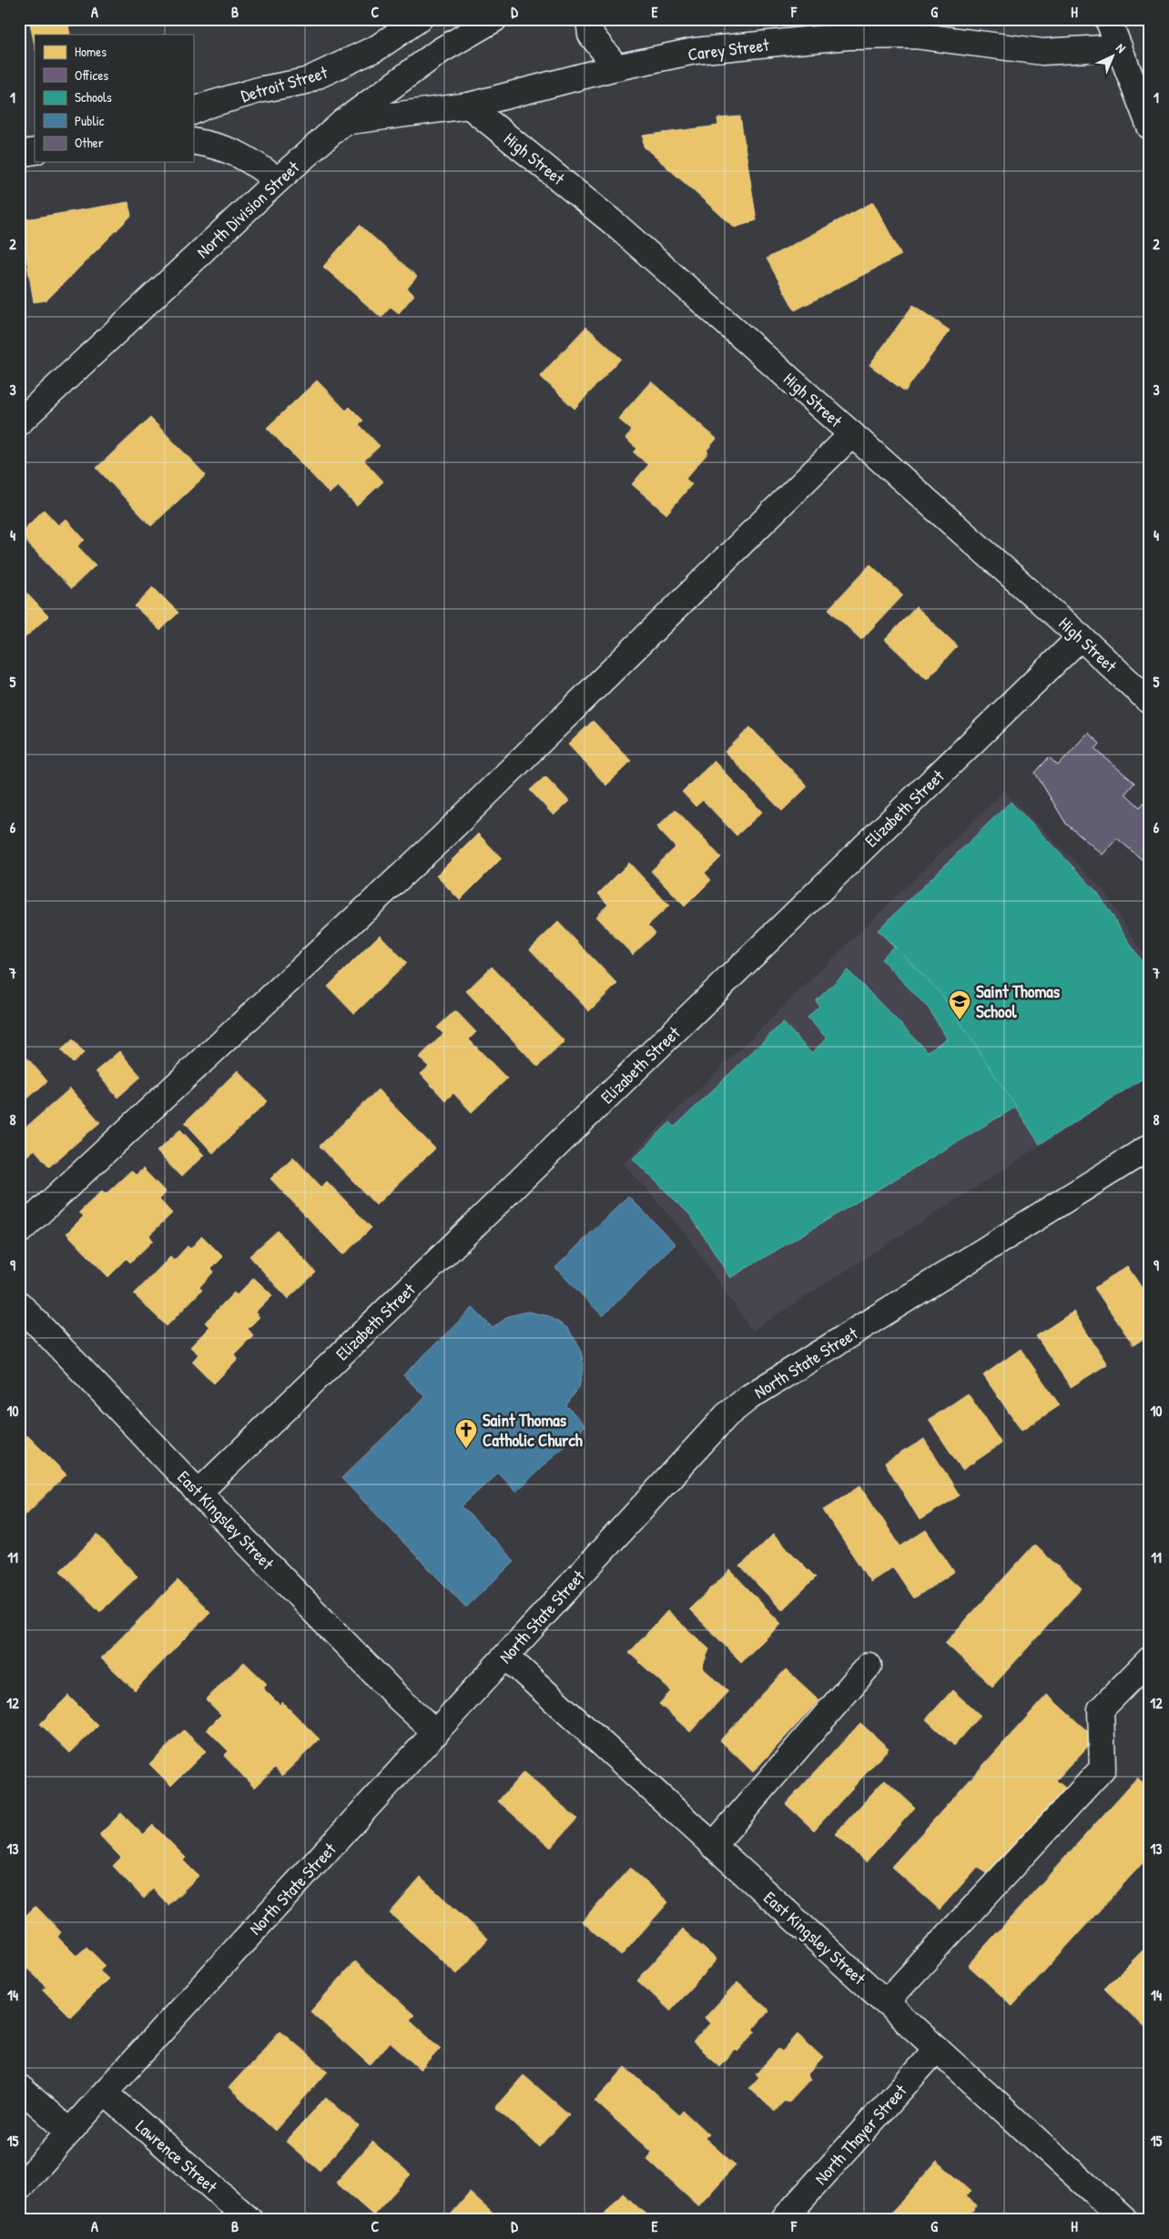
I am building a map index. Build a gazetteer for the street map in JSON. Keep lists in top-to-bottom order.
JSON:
{
  "streets": {
    "street": [
      "Carey Street",
      "Detroit Street",
      "High Street",
      "North Division Street",
      "Elizabeth Street",
      "North State Street",
      "East Kingsley Street",
      "North Thayer Street",
      "Lawrence Street"
    ]
  },
  "crossings": [
    ["Carey Street", "High Street"],
    ["Carey Street", "North Division Street"],
    ["High Street", "Elizabeth Street"],
    ["Elizabeth Street", "East Kingsley Street"],
    ["North State Street", "East Kingsley Street"],
    ["North State Street", "Lawrence Street"],
    ["East Kingsley Street", "North Thayer Street"]
  ],
  "places": {
    "school or university": ["Saint Thomas School"],
    "church": ["Saint Thomas Catholic Church"]
  },
  "legend": [
    "Homes",
    "Offices",
    "Schools",
    "Public",
    "Other"
  ],
  "north": "top right",
  "grid": {
    "columns": [
      "A",
      "B",
      "C",
      "D",
      "E",
      "F",
      "G",
      "H"
    ],
    "rows": [
      "1",
      "2",
      "3",
      "4",
      "5",
      "6",
      "7",
      "8",
      "9",
      "10",
      "11",
      "12",
      "13",
      "14",
      "15"
    ]
  }
}
